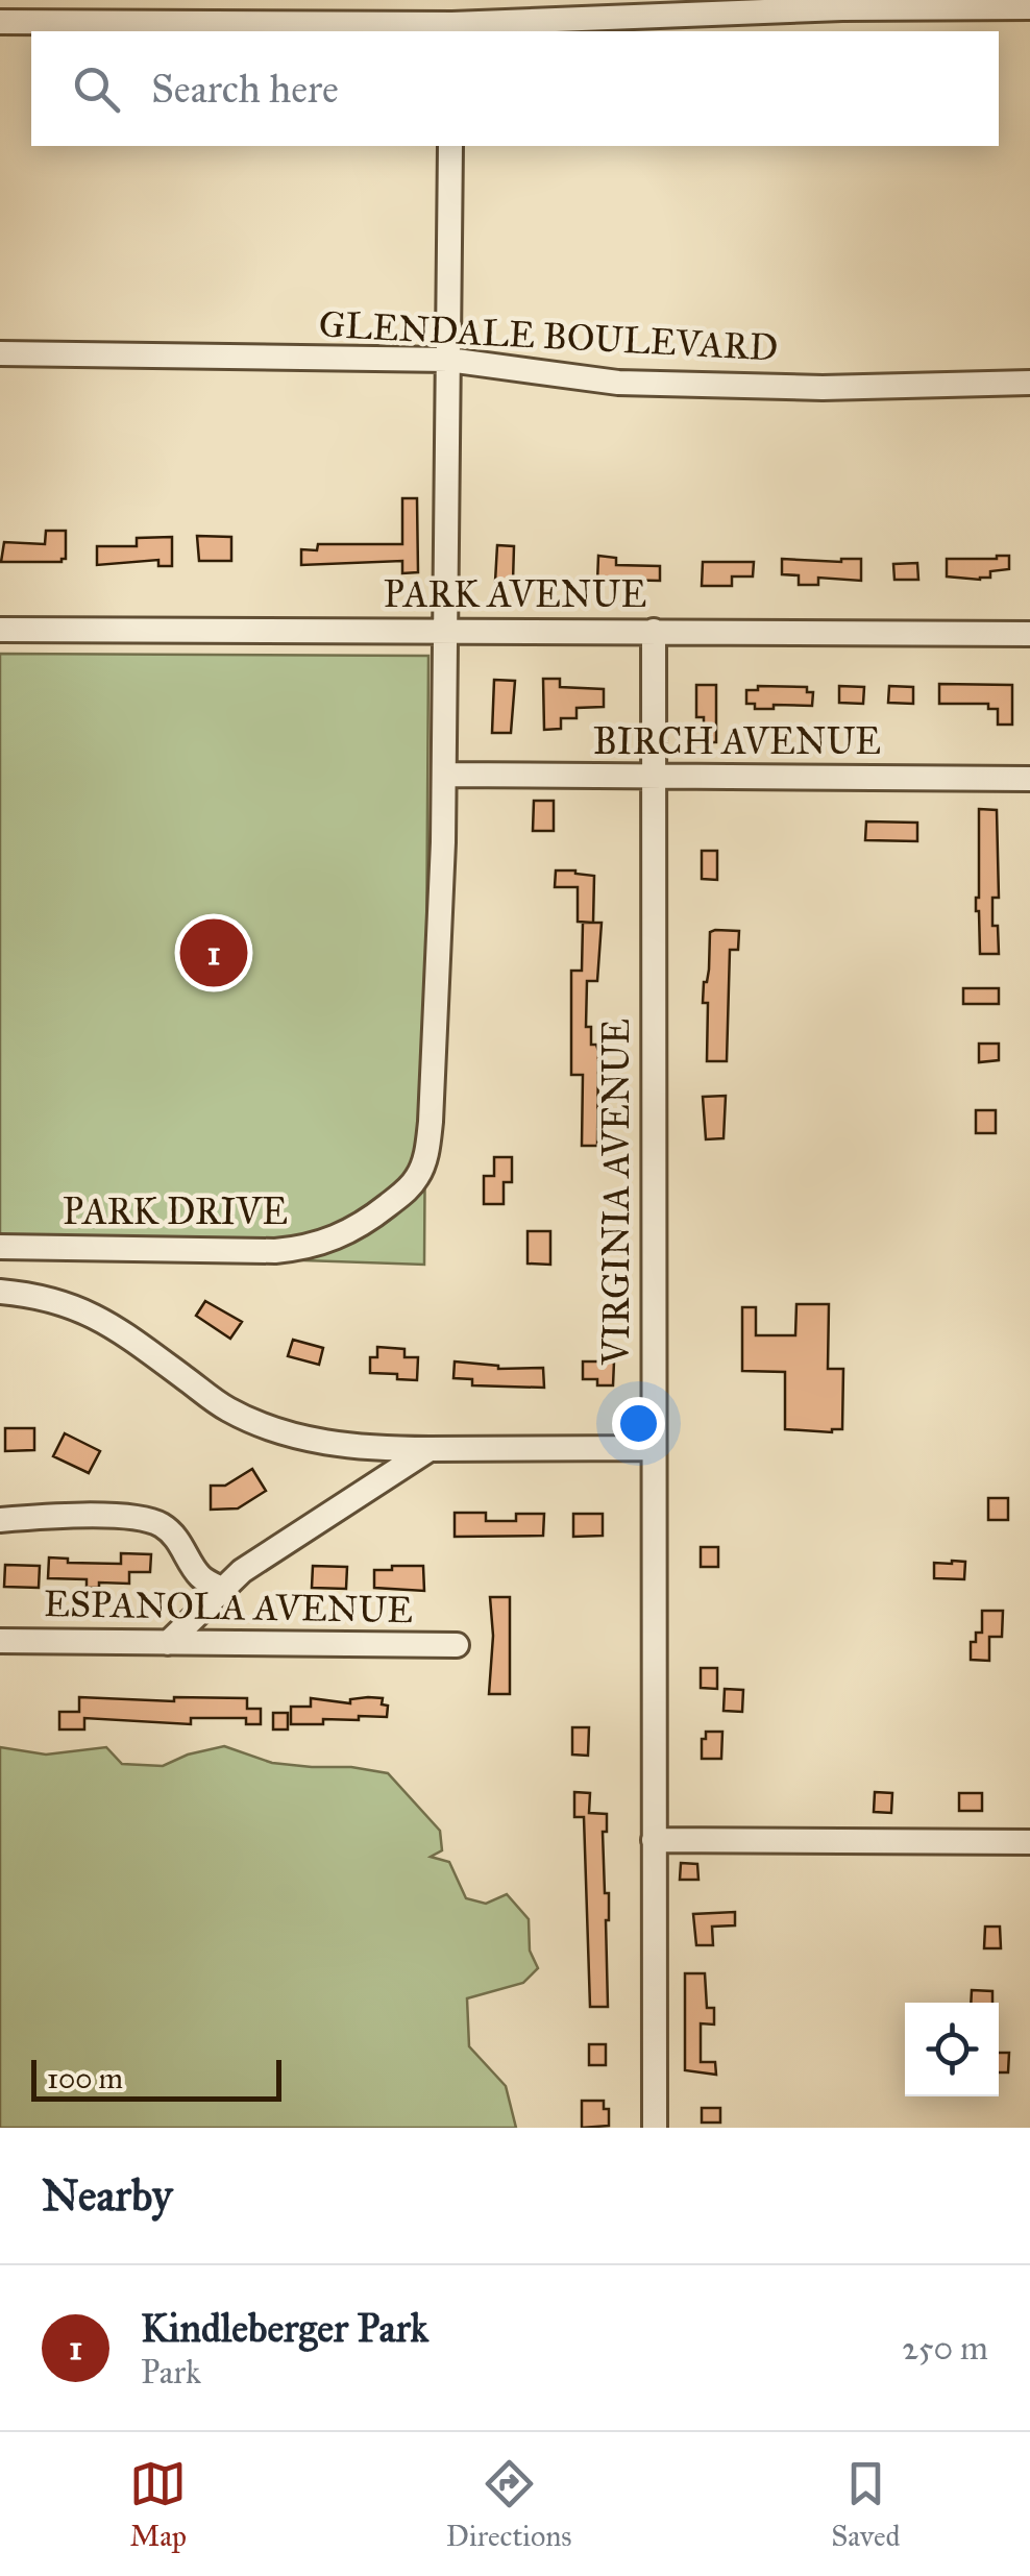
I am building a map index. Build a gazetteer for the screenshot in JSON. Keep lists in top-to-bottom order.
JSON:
{
  "streets": {
    "street": [
      "GLENDALE BOULEVARD",
      "PARK AVENUE",
      "BIRCH AVENUE",
      "VIRGINIA AVENUE",
      "PARK DRIVE",
      "ESPANOLA AVENUE"
    ]
  },
  "crossings": [
    ["PARK AVENUE", "VIRGINIA AVENUE"],
    ["BIRCH AVENUE", "VIRGINIA AVENUE"],
    ["BIRCH AVENUE", "PARK DRIVE"]
  ],
  "scale_bar": "100 m",
  "page": {
    "search": "Search here",
    "pins": "1",
    "scale": "100 m",
    "heading": "Nearby",
    "list": [
      {
        "mark": "1",
        "name": "Kindleberger Park",
        "note": "Park",
        "value": "250 m"
      }
    ],
    "nav": ["Map", "Directions", "Saved"]
  }
}
